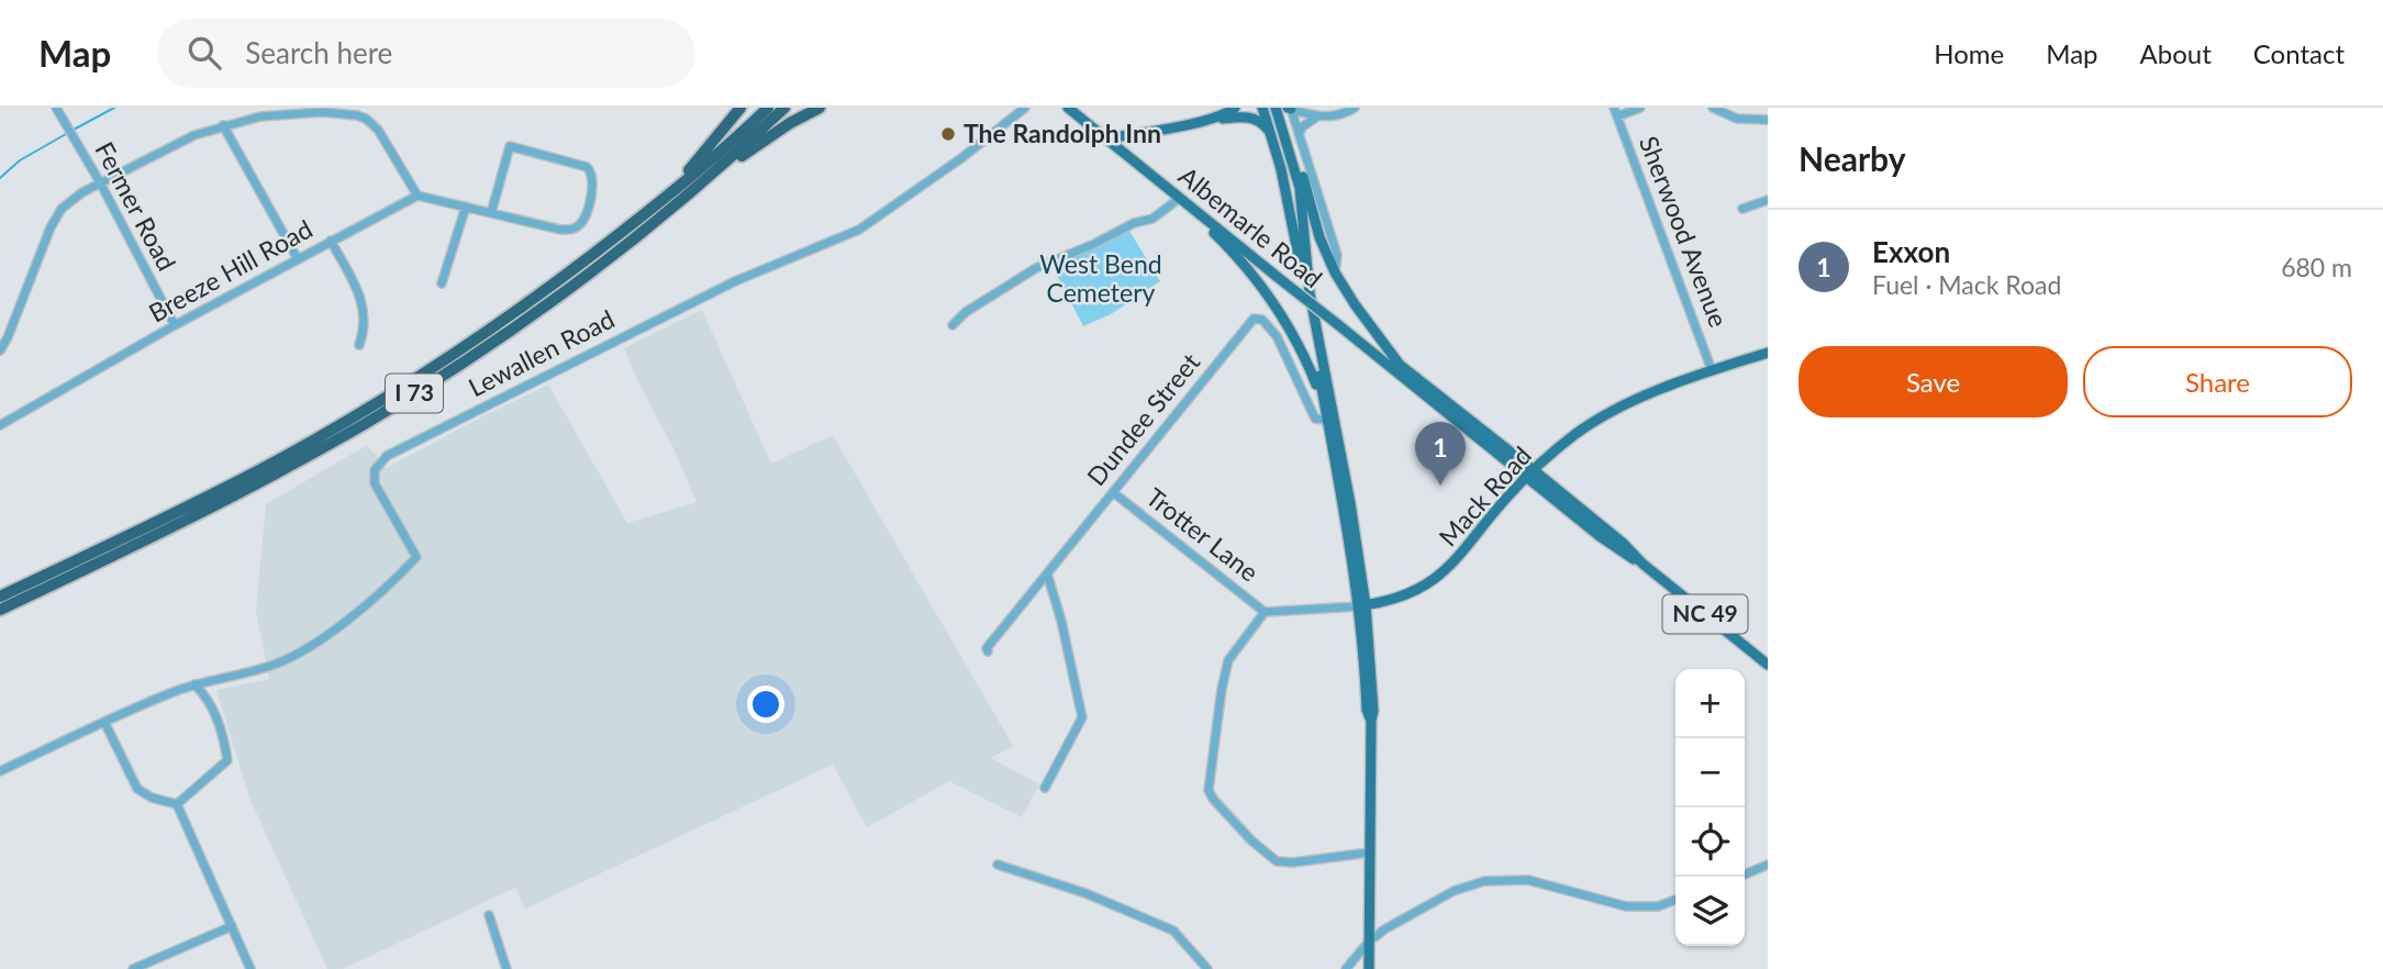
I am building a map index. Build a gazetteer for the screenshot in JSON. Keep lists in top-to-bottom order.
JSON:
{
  "streets": {
    "highway": ["I 73"],
    "main road": ["Albemarle Road", "Mack Road", "NC 49"],
    "street": [
      "Fermer Road",
      "Sherwood Avenue",
      "Breeze Hill Road",
      "Lewallen Road",
      "Dundee Street",
      "Trotter Lane"
    ]
  },
  "crossings": [
    ["Fermer Road", "Breeze Hill Road"],
    ["Albemarle Road", "Mack Road"],
    ["Albemarle Road", "NC 49"],
    ["Sherwood Avenue", "Mack Road"],
    ["Dundee Street", "Trotter Lane"],
    ["Mack Road", "NC 49"]
  ],
  "parks": ["West Bend Cemetery"],
  "places": ["The Randolph Inn"],
  "page": {
    "header": "Map",
    "search": "Search here",
    "nav": [
      "Home",
      "Map",
      "About",
      "Contact"
    ],
    "heading": "Nearby",
    "list": [
      {
        "mark": "1",
        "name": "Exxon",
        "note": "Fuel · Mack Road",
        "value": "680 m"
      }
    ],
    "buttons": ["Save", "Share"],
    "pins": "1",
    "map_buttons": ["+", "−"]
  }
}
